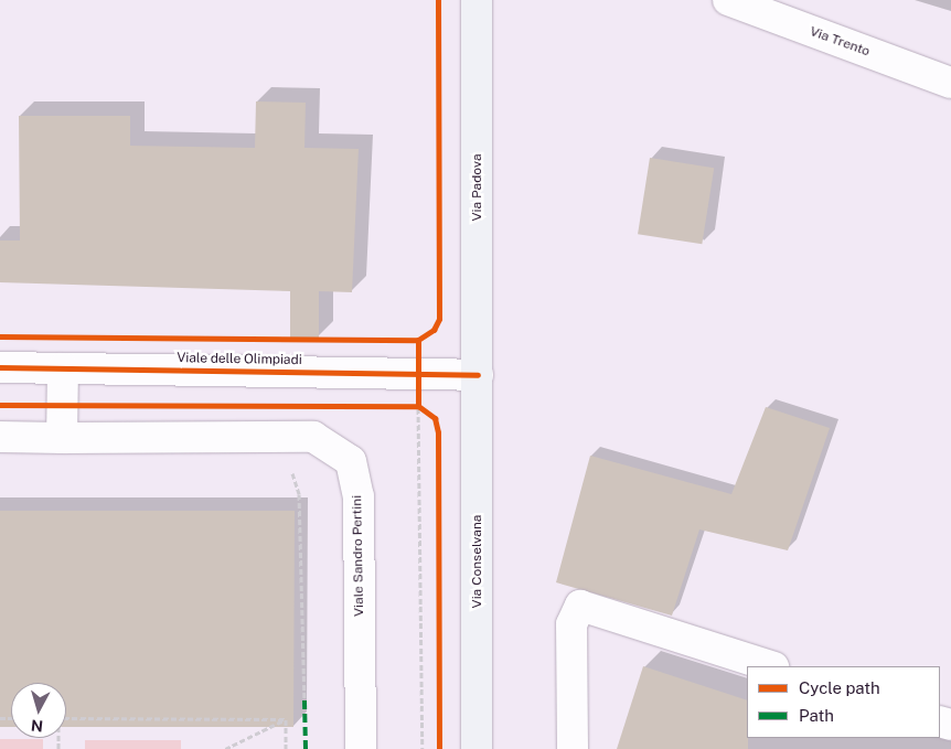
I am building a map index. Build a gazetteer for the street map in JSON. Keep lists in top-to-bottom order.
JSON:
{
  "streets": {
    "main road": ["Via Padova", "Via Conselvana"],
    "street": ["Via Trento", "Viale delle Olimpiadi", "Viale Sandro Pertini"]
  },
  "crossings": [
    ["Via Padova", "Viale delle Olimpiadi"],
    ["Via Padova", "Via Conselvana"],
    ["Viale delle Olimpiadi", "Via Conselvana"]
  ],
  "legend": ["Cycle path", "Path"],
  "north": "bottom"
}
